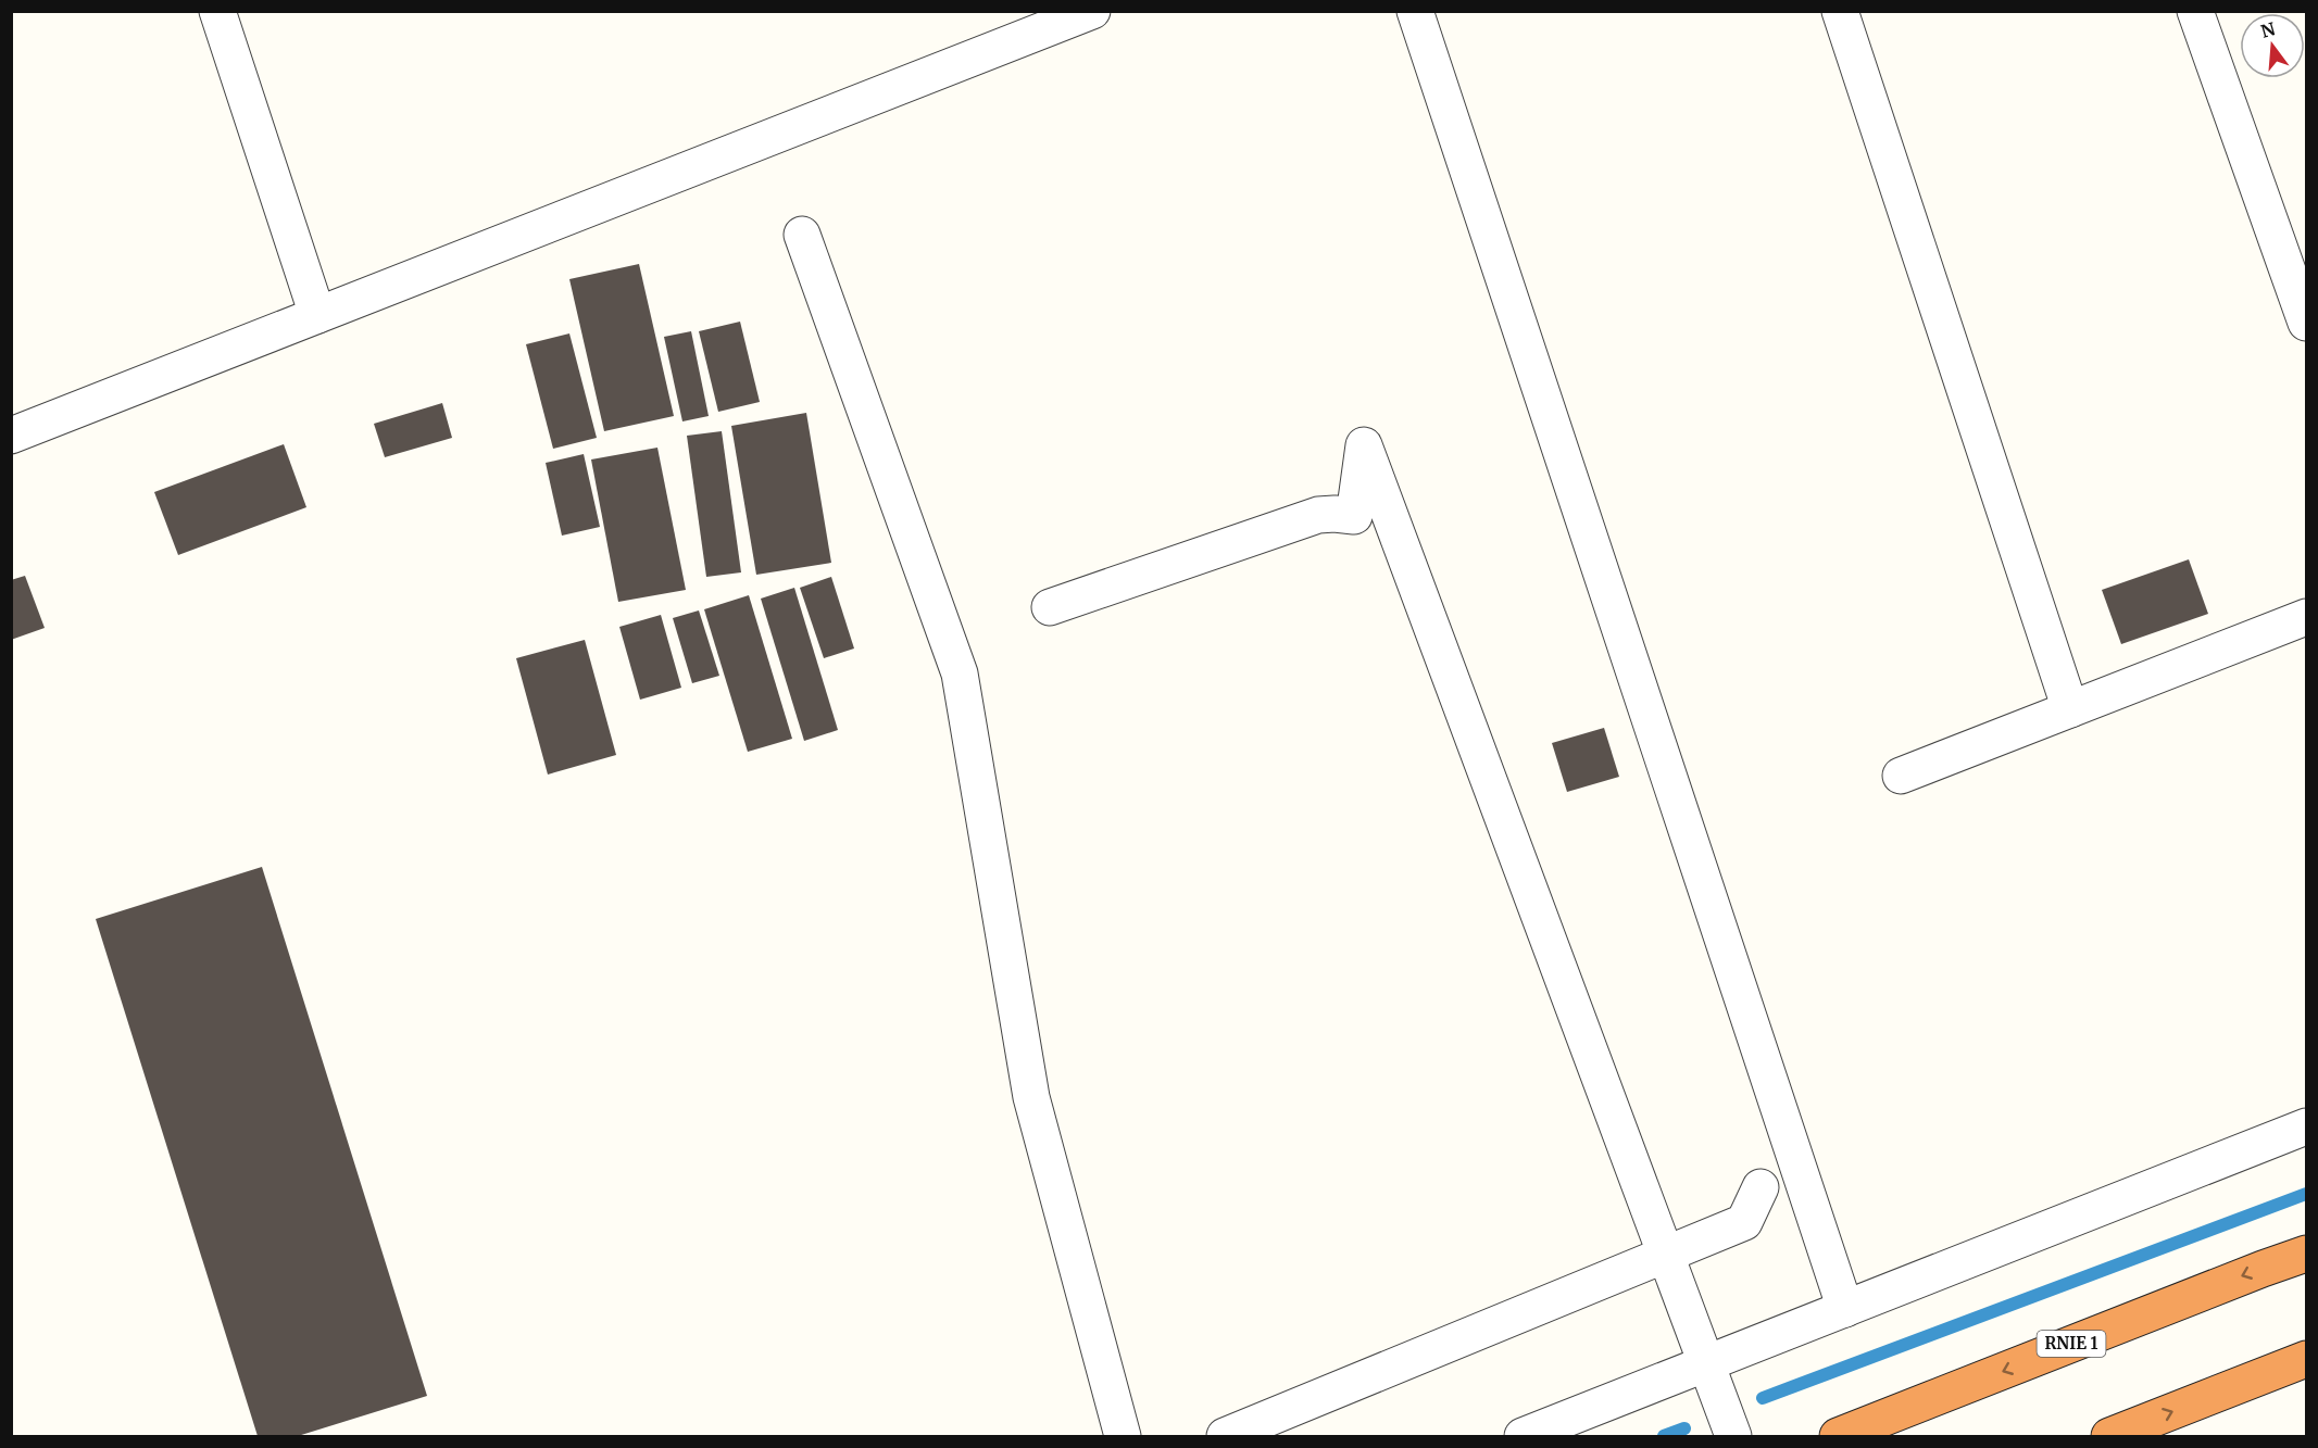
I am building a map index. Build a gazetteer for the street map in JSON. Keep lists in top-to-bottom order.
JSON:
{
  "streets": {
    "highway": ["RNIE 1"]
  },
  "north": "top"
}
